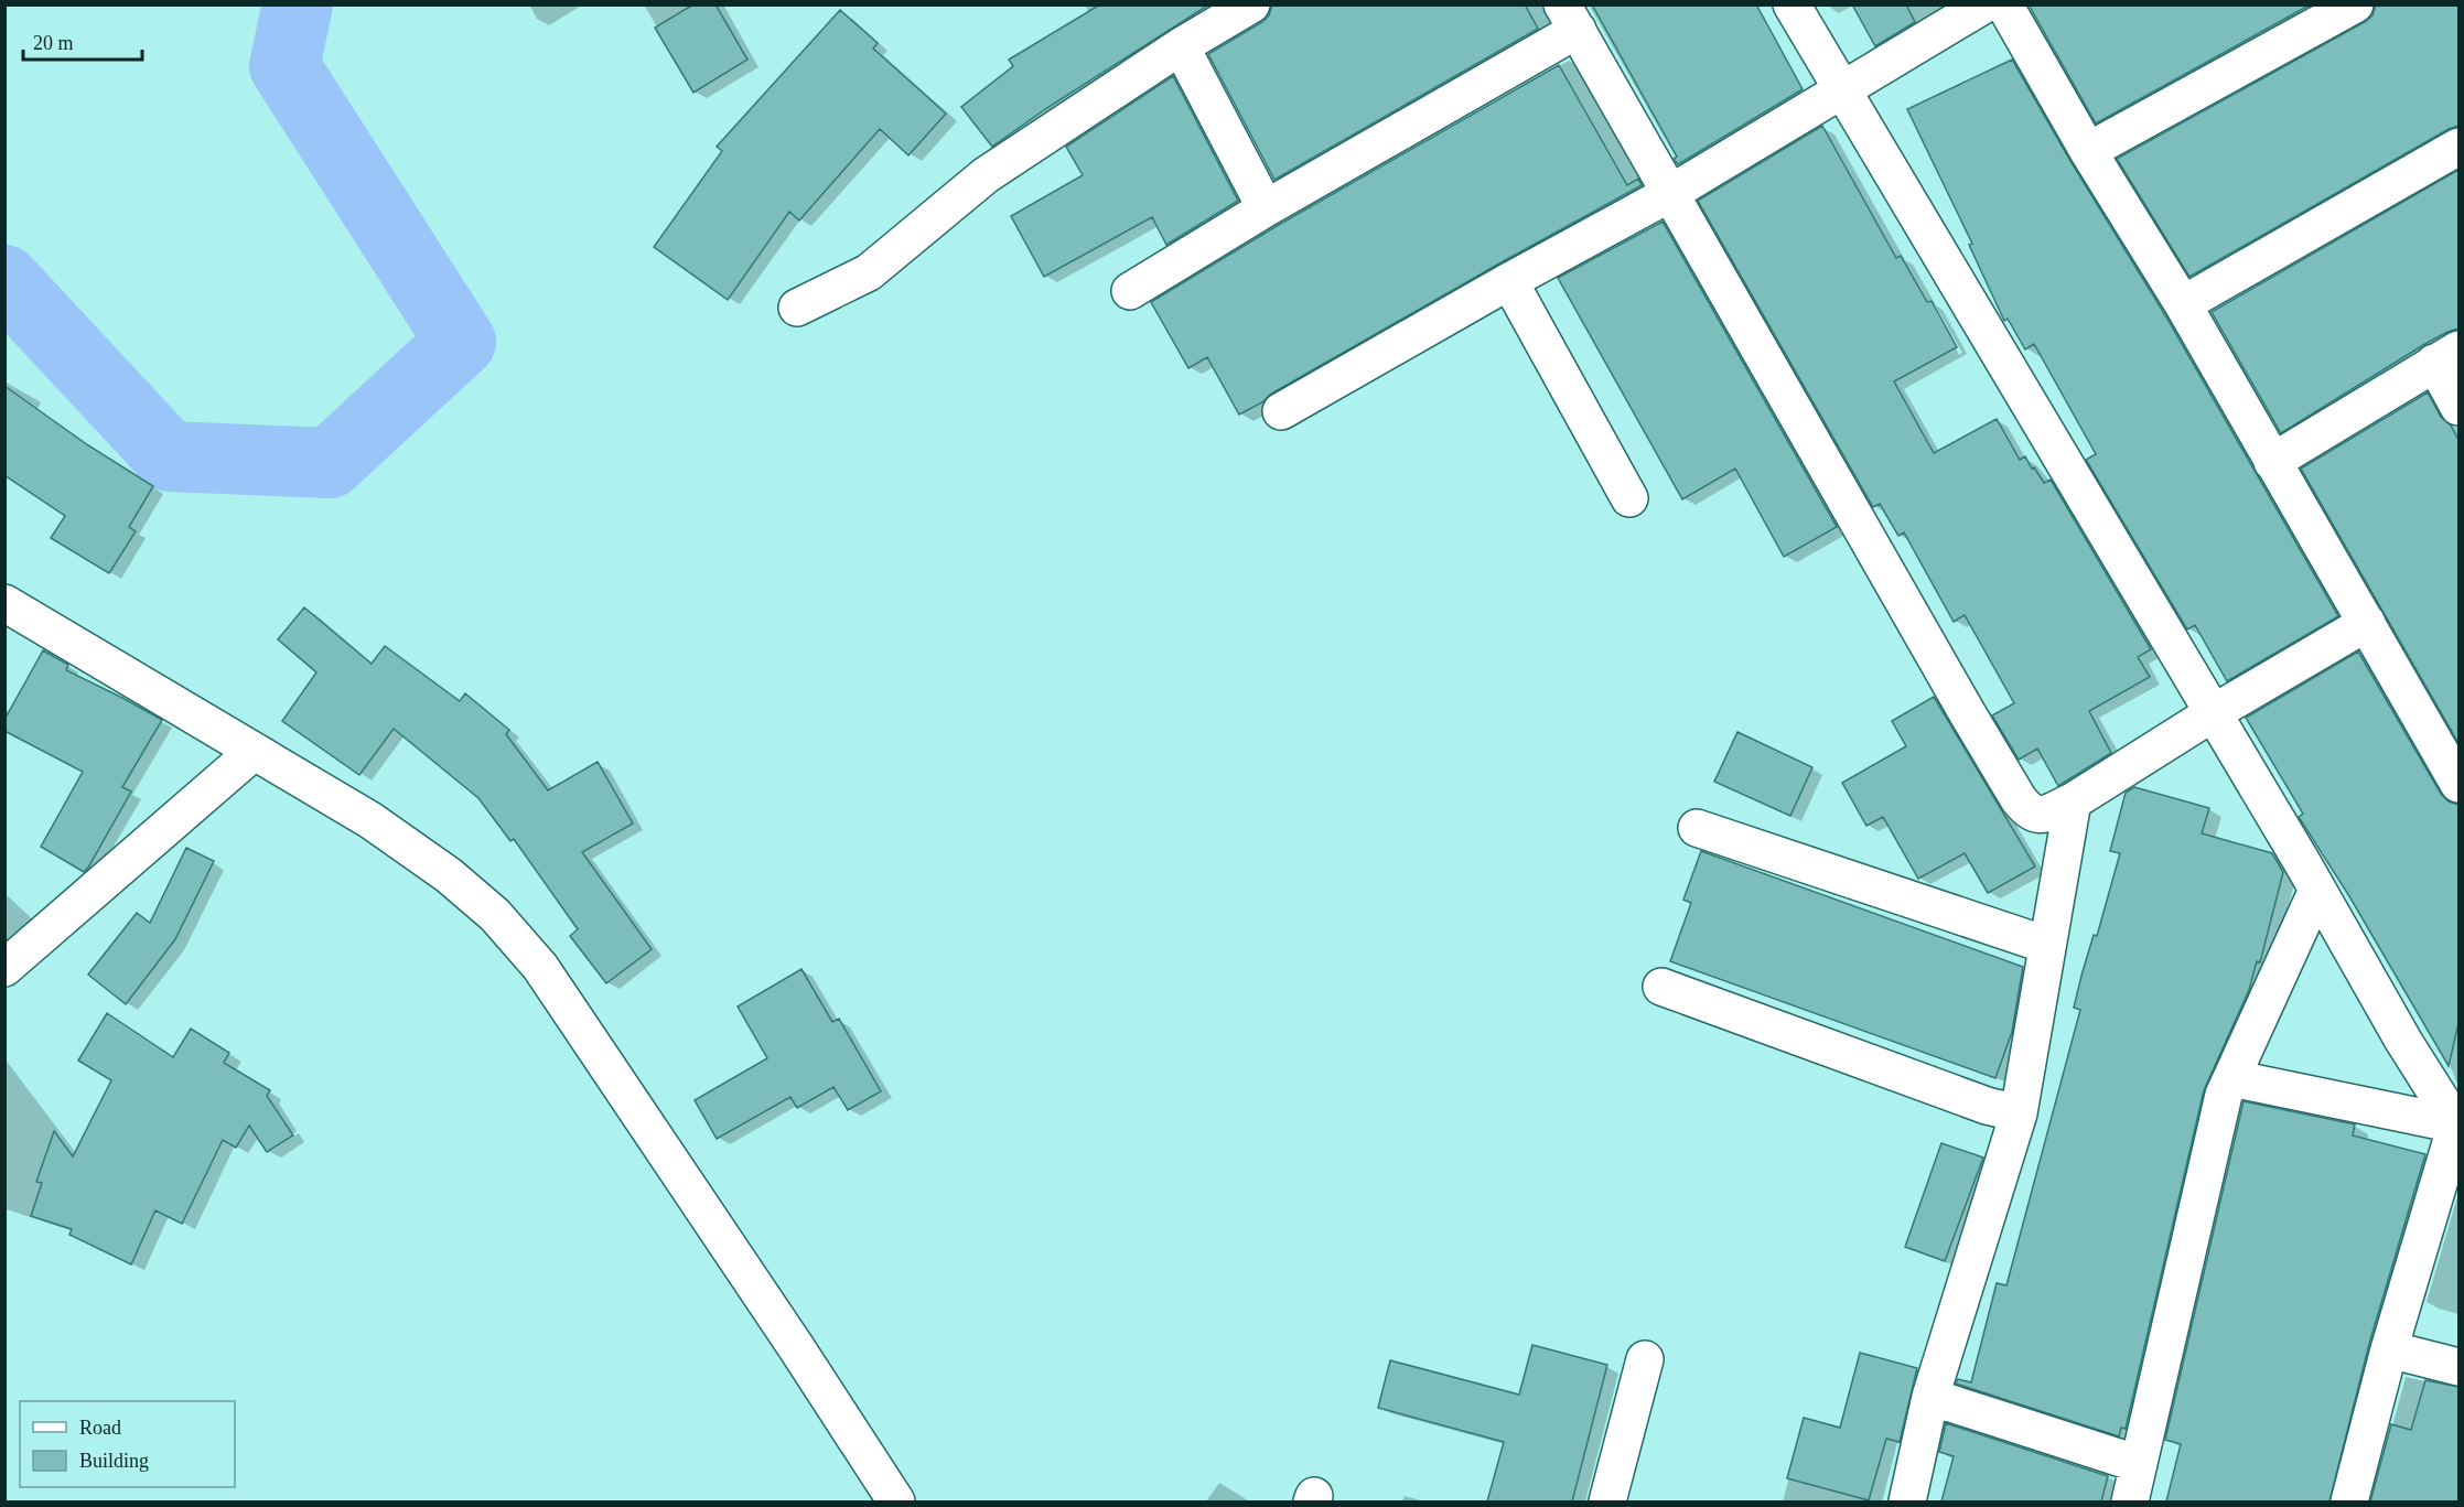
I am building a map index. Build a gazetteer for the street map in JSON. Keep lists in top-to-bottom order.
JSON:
{
  "legend": ["Road", "Building"],
  "scale_bar": "20 m"
}
